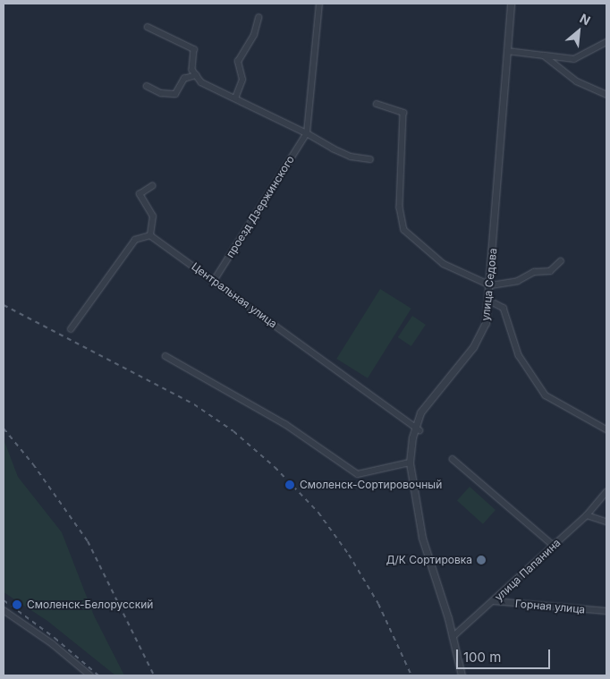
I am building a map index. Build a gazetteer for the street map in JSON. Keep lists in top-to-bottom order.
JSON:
{
  "streets": {
    "street": [
      "проезд Дзержинского",
      "улица Седова",
      "Центральная улица",
      "улица Папанина",
      "Горная улица"
    ]
  },
  "crossings": [
    ["проезд Дзержинского", "Центральная улица"],
    ["улица Седова", "Центральная улица"],
    ["улица Седова", "улица Папанина"],
    ["улица Папанина", "Горная улица"]
  ],
  "places": ["Смоленск-Сортировочный", "Д/К Сортировка", "Смоленск-Белорусский"],
  "scale_bar": "100 m",
  "north": "top right"
}
